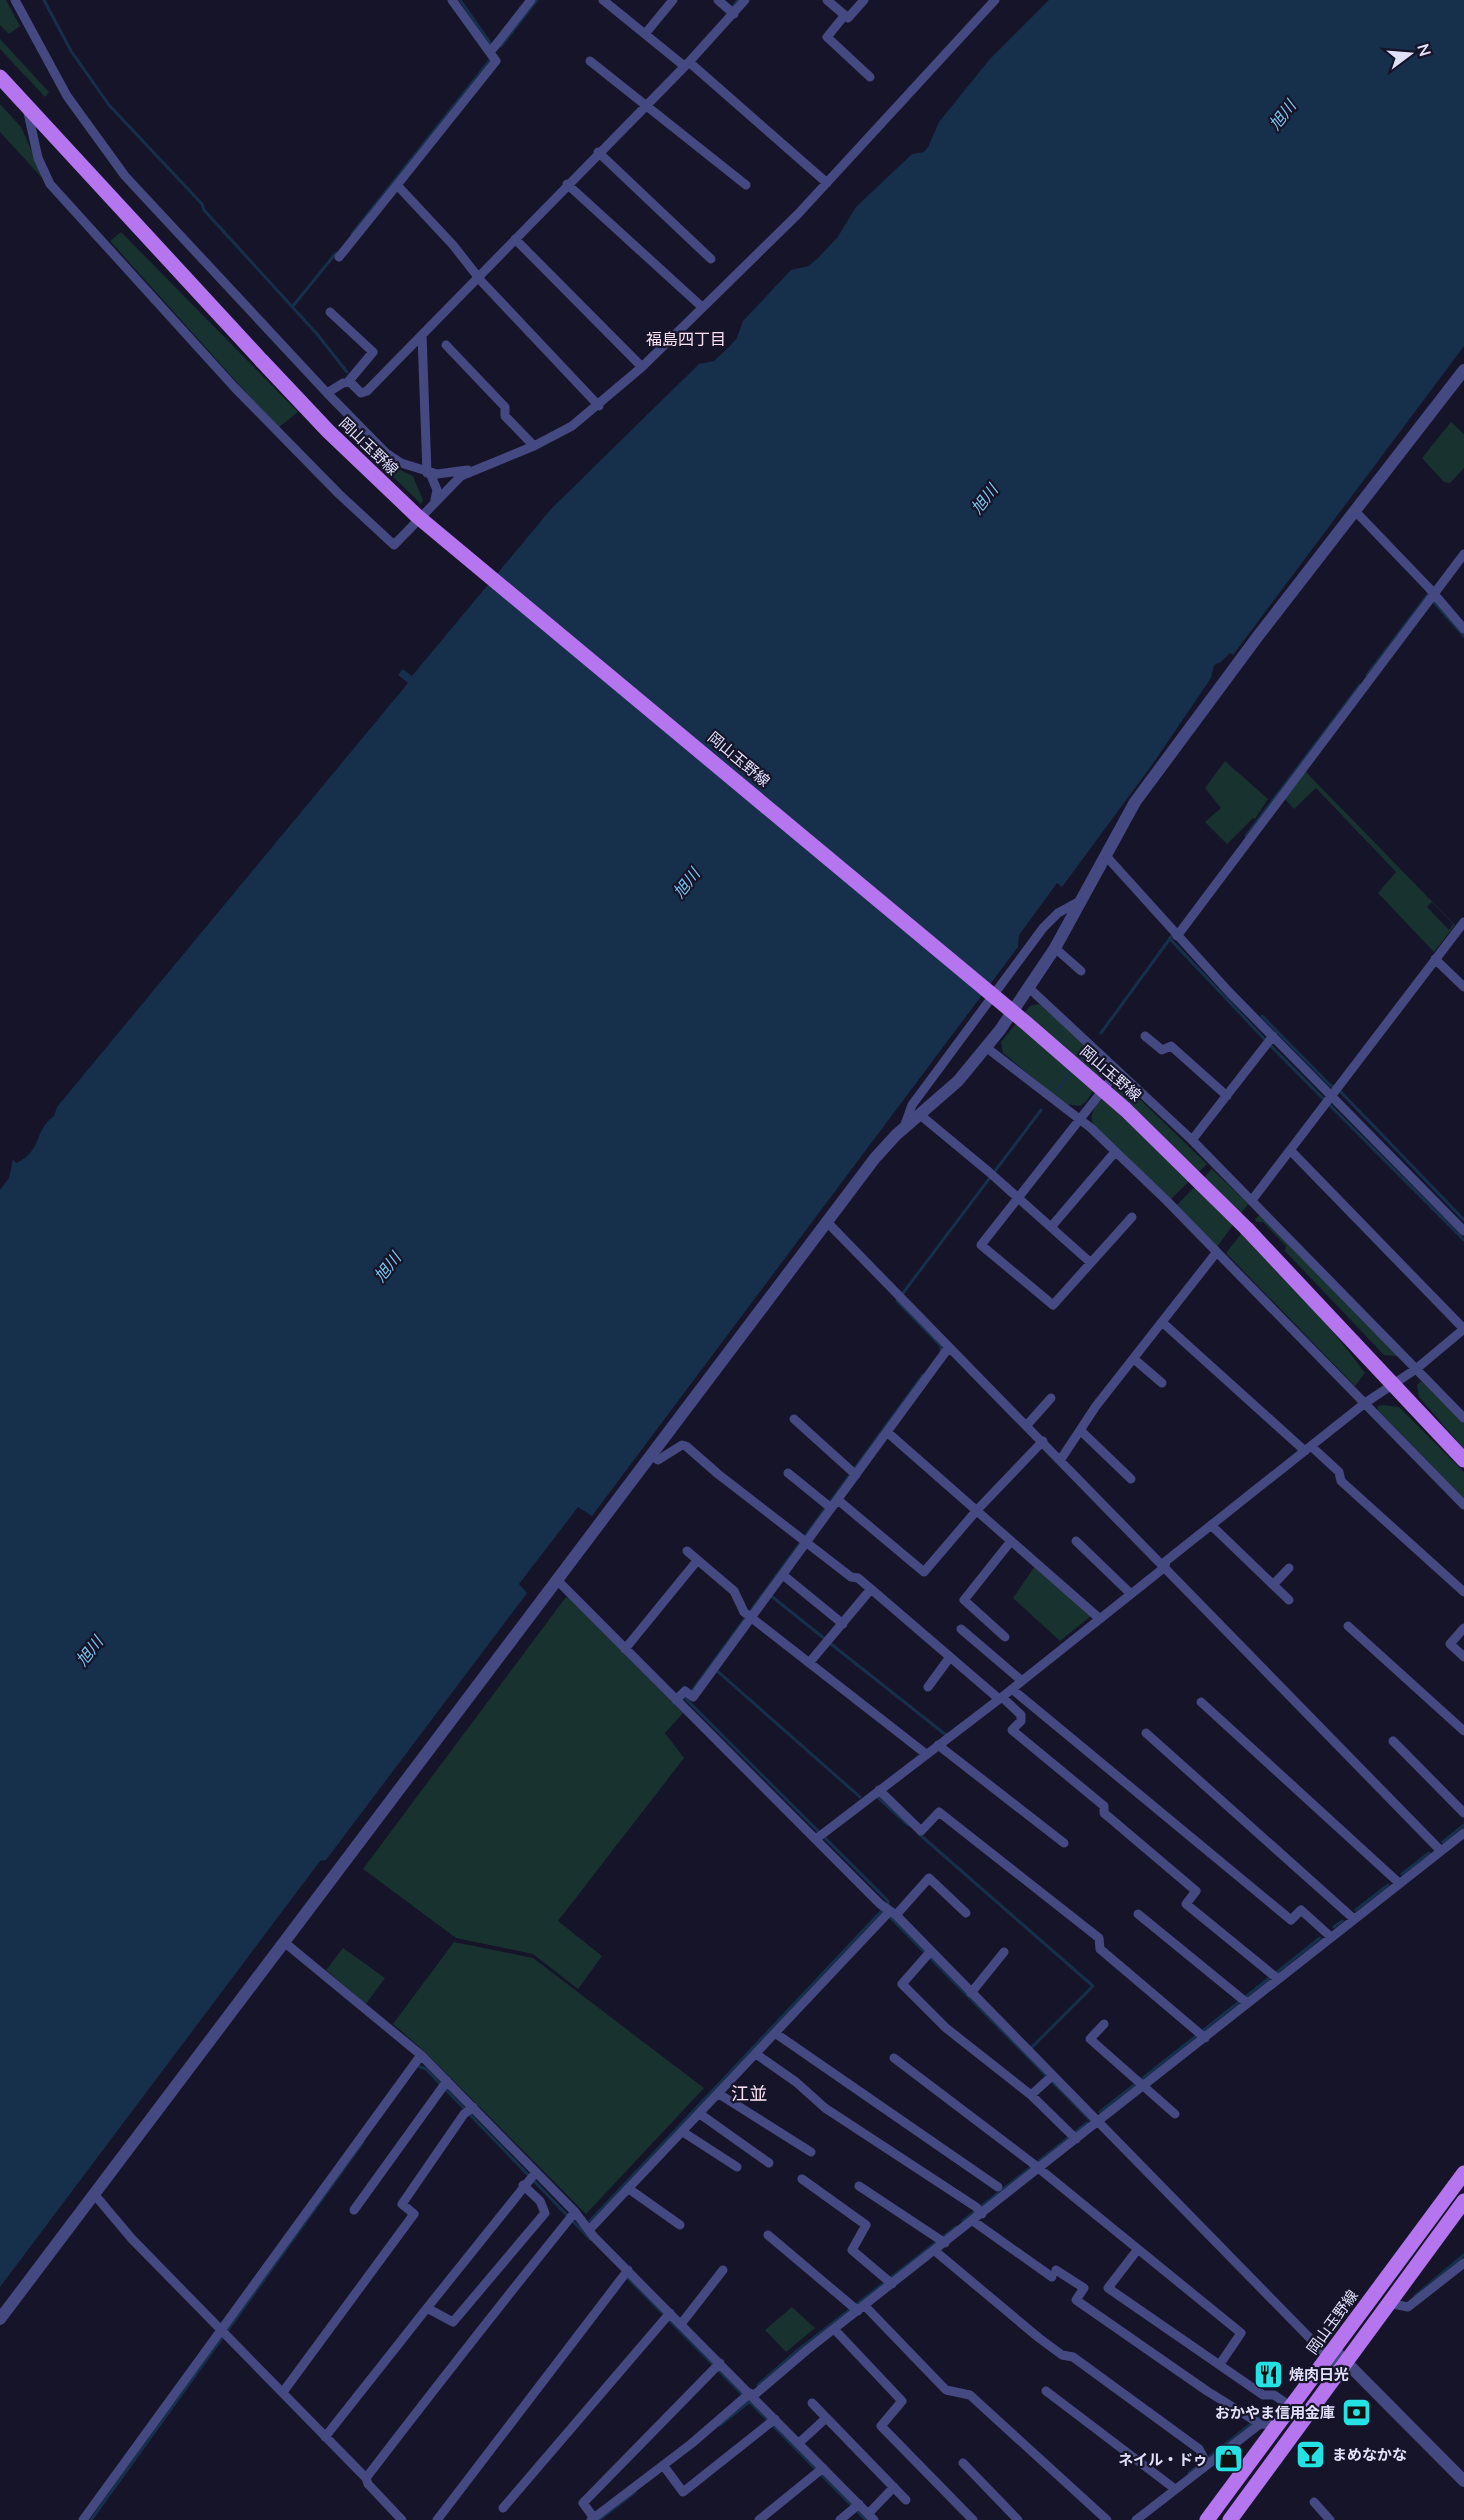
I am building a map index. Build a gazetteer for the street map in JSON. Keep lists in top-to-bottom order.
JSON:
{
  "streets": {
    "main road": ["岡山玉野線"]
  },
  "districts": ["福島四丁目", "江並"],
  "water": ["旭川"],
  "places": {
    "restaurant": ["焼肉日光"],
    "bank": ["おかやま信用金庫"],
    "bar": ["まめなかな"],
    "shop": ["ネイル・ドゥ"]
  },
  "north": "right"
}
